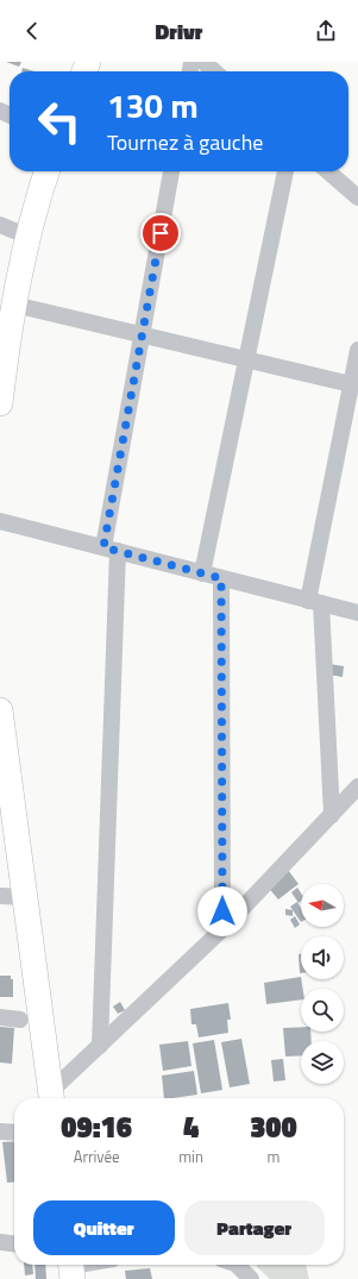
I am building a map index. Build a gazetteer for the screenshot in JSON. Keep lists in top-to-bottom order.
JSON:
{
  "north": "left",
  "page": {
    "header": "Drivr",
    "turn": ["130 m", "Tournez à gauche"],
    "eta": [
      "09:16",
      "Arrivée",
      "4",
      "min",
      "300",
      "m"
    ],
    "buttons": ["Quitter", "Partager"]
  }
}
